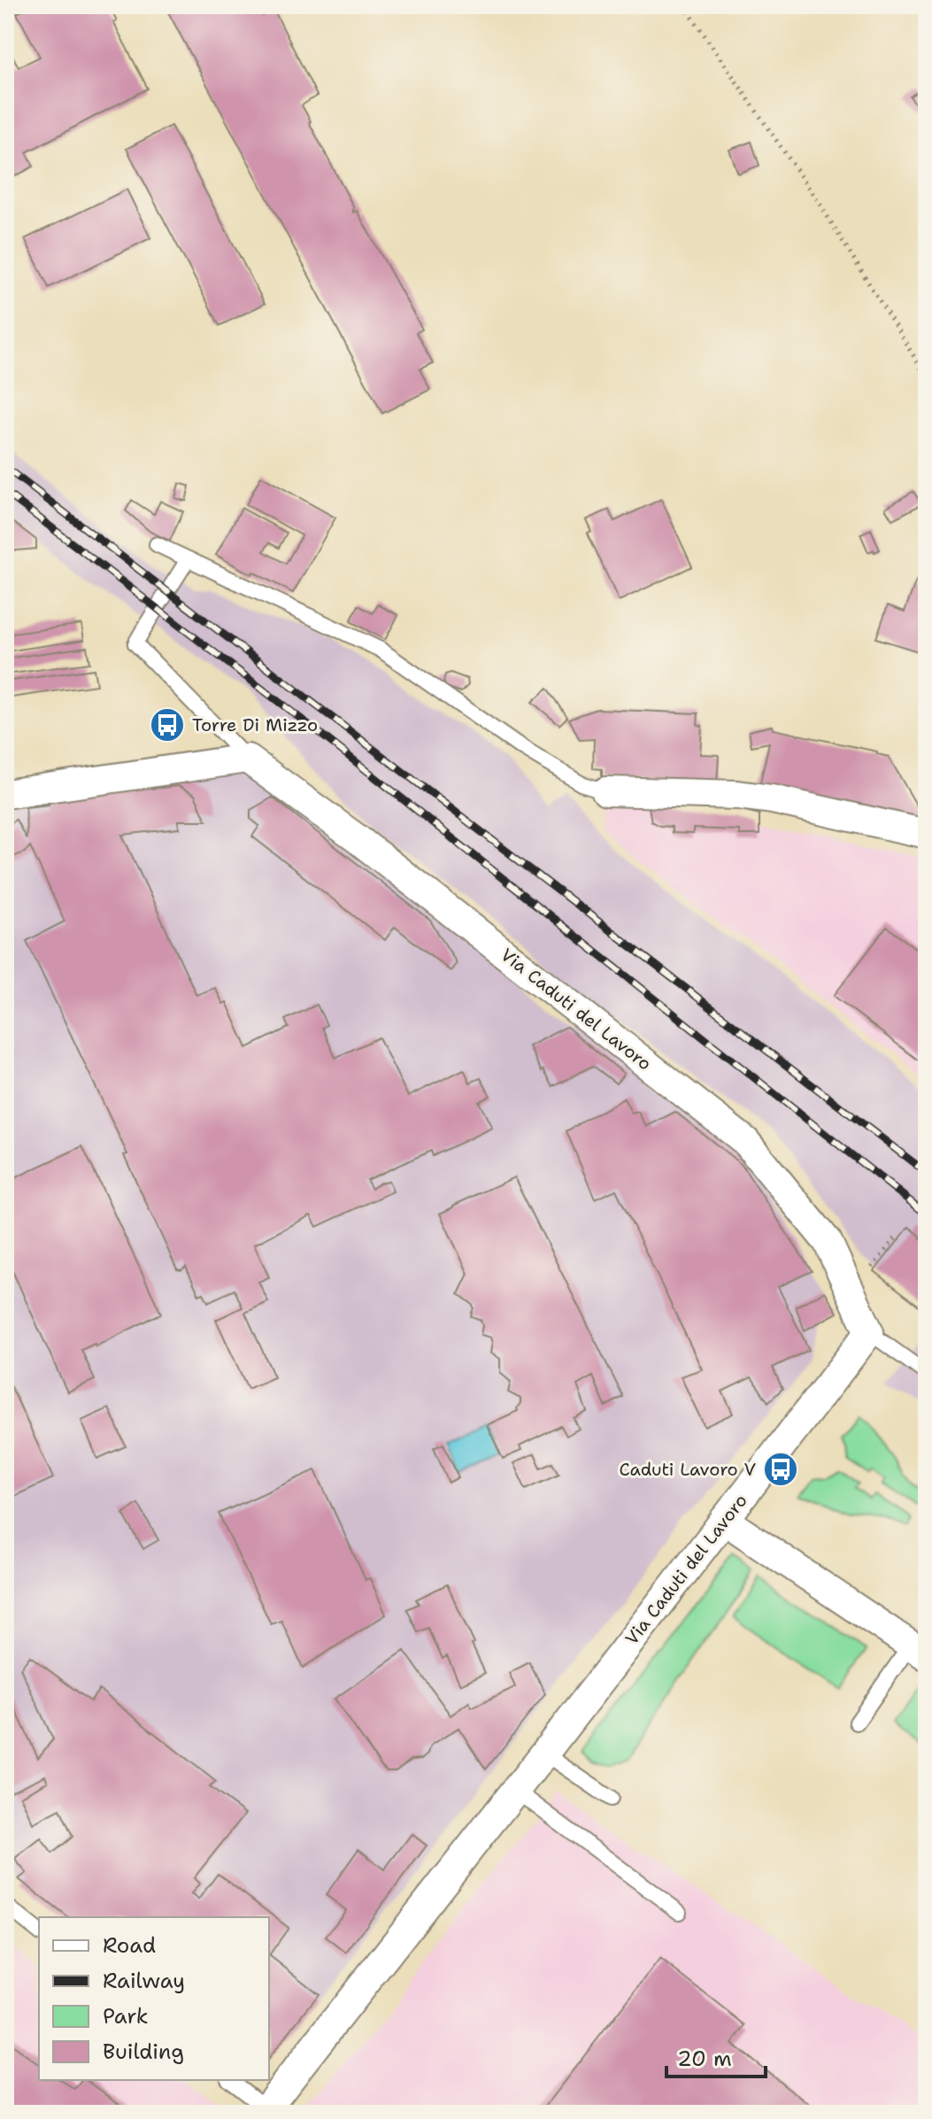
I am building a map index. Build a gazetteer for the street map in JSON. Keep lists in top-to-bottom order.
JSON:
{
  "streets": {
    "street": ["Via Caduti del Lavoro"]
  },
  "places": {
    "bus stop": ["Torre Di Mizzo", "Caduti Lavoro V"]
  },
  "legend": [
    "Road",
    "Railway",
    "Park",
    "Building"
  ],
  "scale_bar": "20 m"
}
